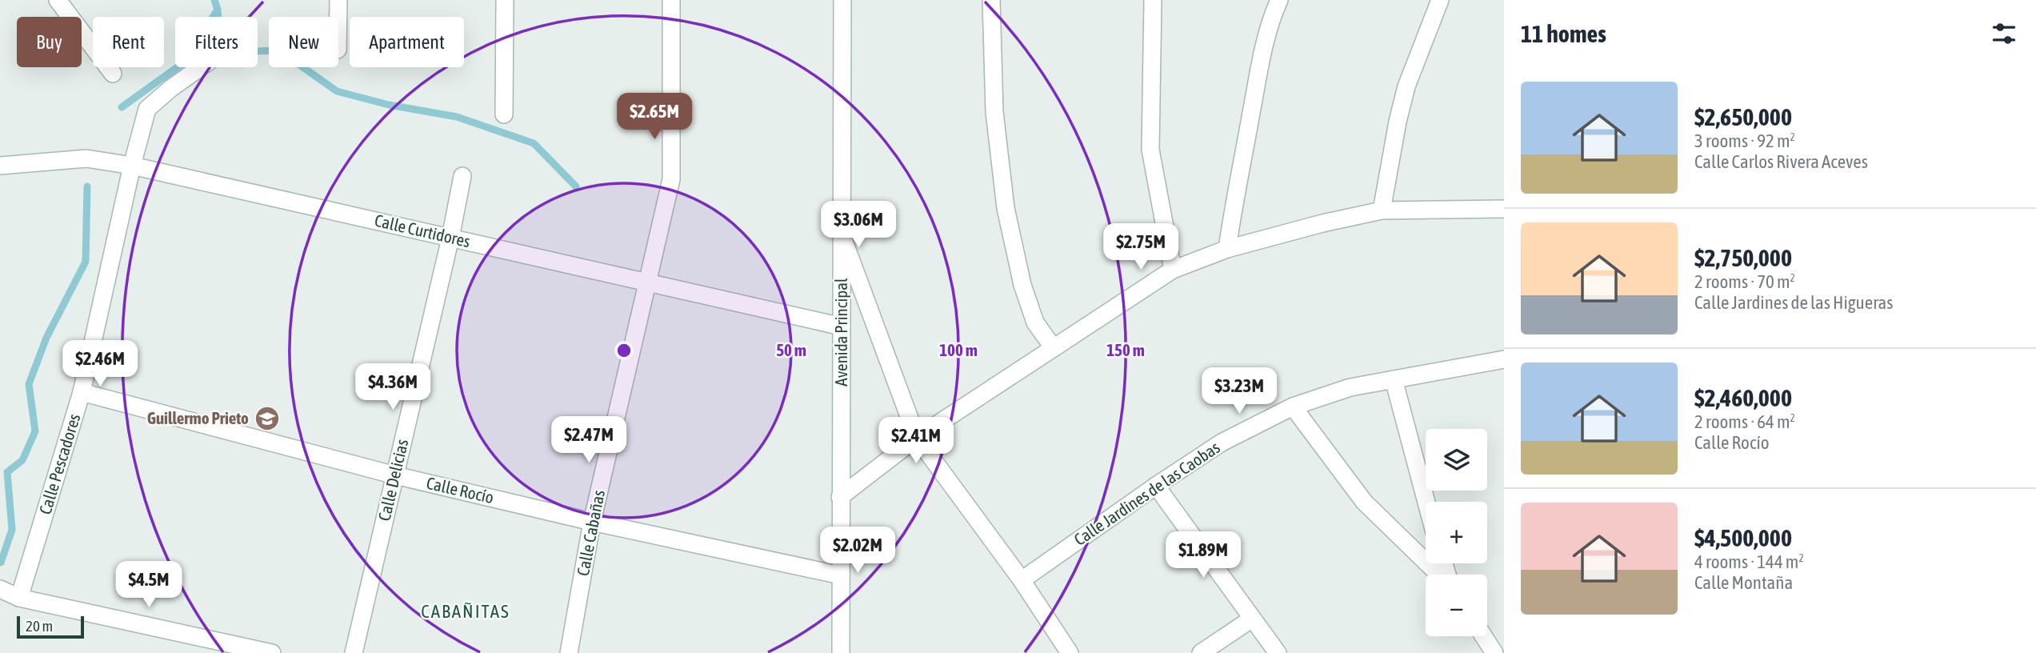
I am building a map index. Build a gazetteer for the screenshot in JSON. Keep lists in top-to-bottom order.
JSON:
{
  "streets": {
    "street": [
      "Calle Curtidores",
      "Avenida Principal",
      "Calle Pescadores",
      "Calle Delicias",
      "Calle Rocío",
      "Calle Jardines de las Caobas",
      "Calle Cabañas"
    ]
  },
  "crossings": [
    ["Calle Curtidores", "Avenida Principal"],
    ["Calle Curtidores", "Calle Pescadores"],
    ["Calle Curtidores", "Calle Delicias"],
    ["Calle Curtidores", "Calle Cabañas"],
    ["Avenida Principal", "Calle Rocío"],
    ["Calle Pescadores", "Calle Rocío"],
    ["Calle Delicias", "Calle Rocío"],
    ["Calle Rocío", "Calle Cabañas"]
  ],
  "districts": ["CABAÑITAS"],
  "places": {
    "school or university": ["Guillermo Prieto"]
  },
  "scale_bar": "20 m",
  "page": {
    "heading": "11 homes",
    "chip": [
      "Buy",
      "Rent",
      "Filters",
      "New",
      "Apartment"
    ],
    "list": [
      {
        "name": "$2,650,000",
        "note": "3 rooms · 92 m² · Calle Carlos Rivera Aceves"
      },
      {
        "name": "$2,750,000",
        "note": "2 rooms · 70 m² · Calle Jardines de las Higueras"
      },
      {
        "name": "$2,460,000",
        "note": "2 rooms · 64 m² · Calle Rocío"
      },
      {
        "name": "$4,500,000",
        "note": "4 rooms · 144 m² · Calle Montaña"
      }
    ],
    "price": [
      "$2.65M",
      "$3.06M",
      "$2.75M",
      "$2.46M",
      "$4.36M",
      "$3.23M",
      "$2.47M",
      "$2.41M",
      "$2.02M",
      "$1.89M",
      "$4.5M"
    ],
    "map_buttons": ["+", "−"],
    "scale": "20 m"
  },
  "rings": ["50 m", "100 m", "150 m"]
}
